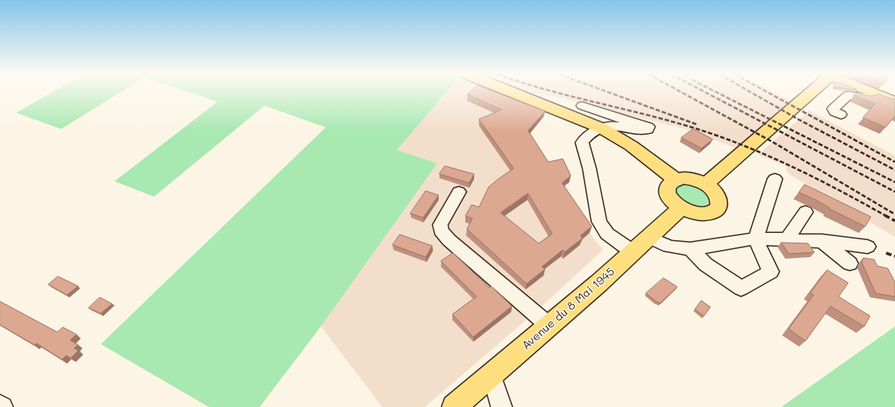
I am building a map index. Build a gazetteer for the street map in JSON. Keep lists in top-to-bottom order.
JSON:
{
  "streets": {
    "main road": ["Avenue du 8 Mai 1945"]
  }
}
